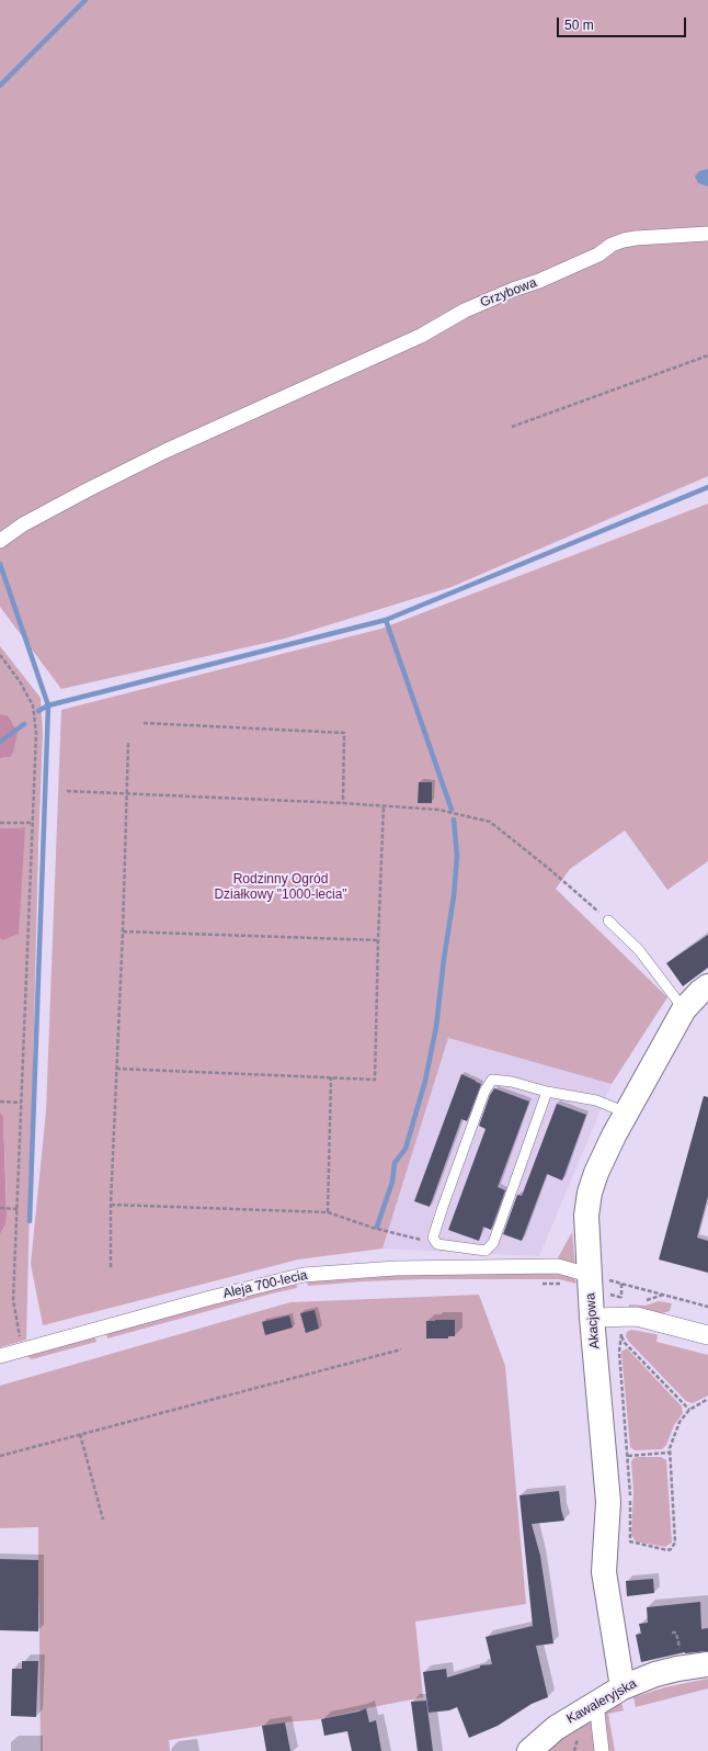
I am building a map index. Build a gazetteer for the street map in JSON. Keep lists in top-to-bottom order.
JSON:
{
  "streets": {
    "street": [
      "Grzybowa",
      "Aleja 700-lecia",
      "Akacjowa",
      "Kawaleryjska"
    ]
  },
  "crossings": [
    ["Aleja 700-lecia", "Akacjowa"],
    ["Akacjowa", "Kawaleryjska"]
  ],
  "parks": ["Rodzinny Ogród Działkowy \"1000-lecia\""],
  "scale_bar": "50 m"
}
